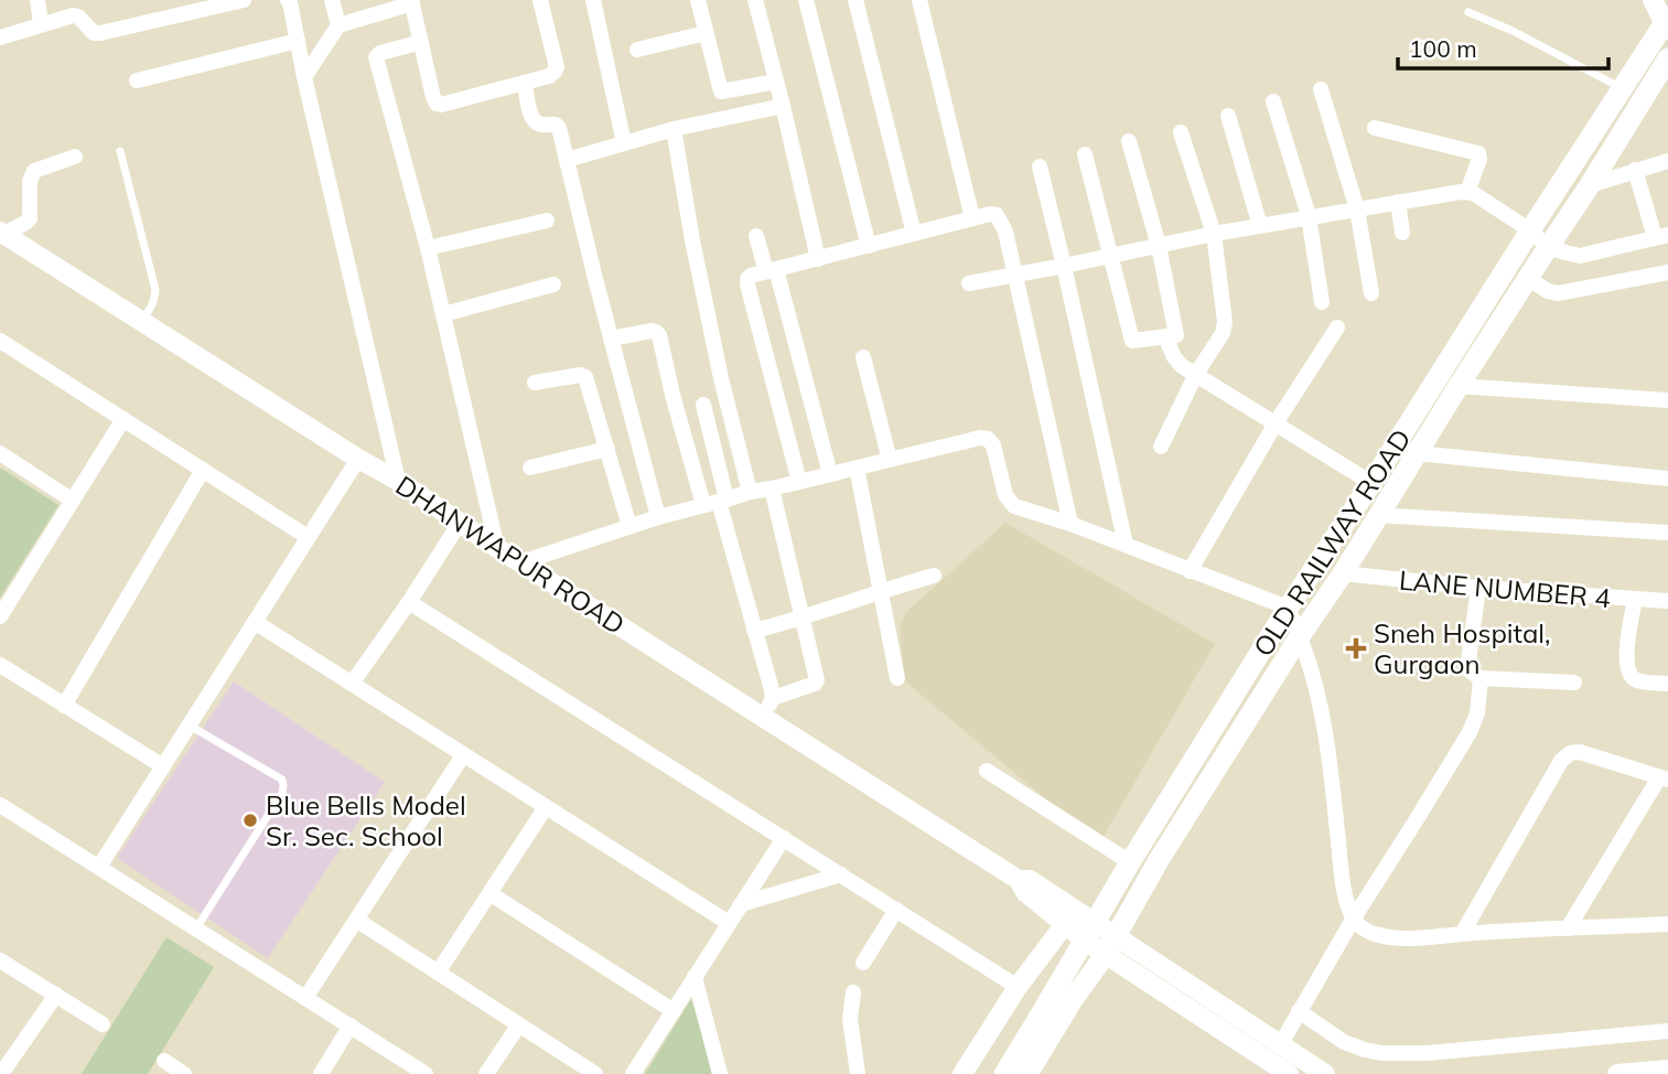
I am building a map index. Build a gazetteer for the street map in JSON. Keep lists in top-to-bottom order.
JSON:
{
  "streets": {
    "main road": ["OLD RAILWAY ROAD"],
    "street": ["DHANWAPUR ROAD", "LANE NUMBER 4"]
  },
  "crossings": [
    ["OLD RAILWAY ROAD", "DHANWAPUR ROAD"],
    ["OLD RAILWAY ROAD", "LANE NUMBER 4"]
  ],
  "places": {
    "health": ["Sneh Hospital, Gurgaon"],
    "other": ["Blue Bells Model Sr. Sec. School"]
  },
  "scale_bar": "100 m"
}
